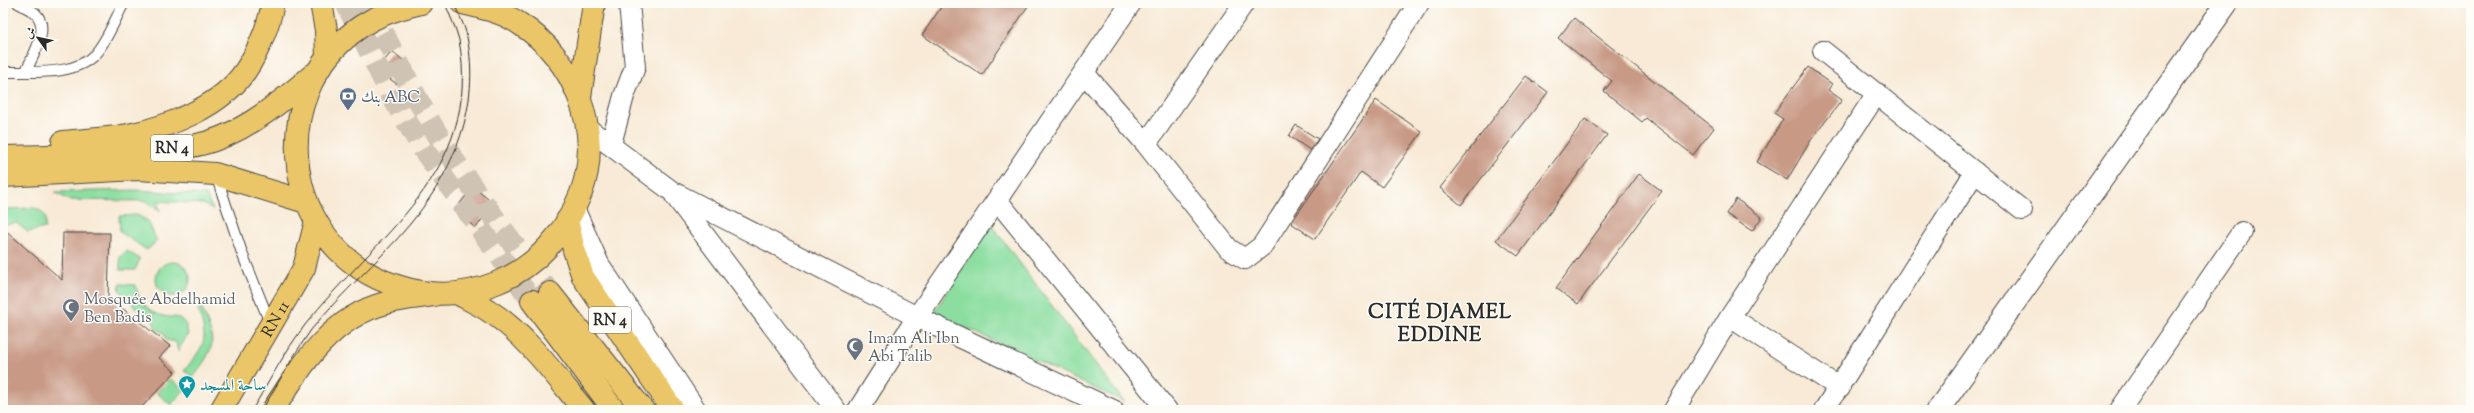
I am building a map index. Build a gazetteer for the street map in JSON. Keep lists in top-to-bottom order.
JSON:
{
  "streets": {
    "main road": ["RN 4", "RN 11"]
  },
  "districts": ["CITÉ DJAMEL EDDINE"],
  "places": {
    "bank": ["بنك ABC"],
    "mosque": ["Mosquée Abdelhamid Ben Badis", "Imam Ali Ibn Abi Talib"],
    "place": ["ساحة المسجد"]
  },
  "north": "top left"
}
